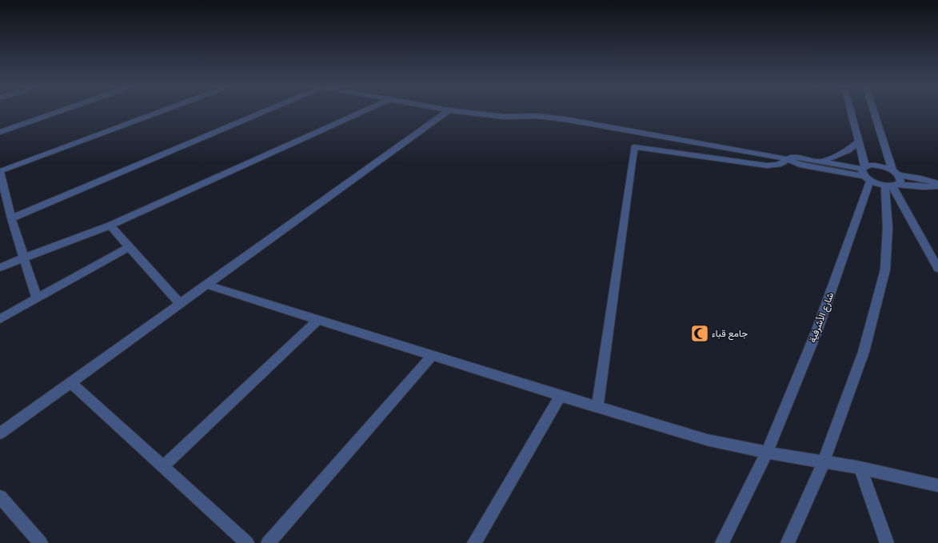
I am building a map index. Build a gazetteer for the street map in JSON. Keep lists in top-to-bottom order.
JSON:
{
  "streets": {
    "street": ["شارع الأشرفية"]
  },
  "places": {
    "mosque": ["جامع قباء"]
  }
}
